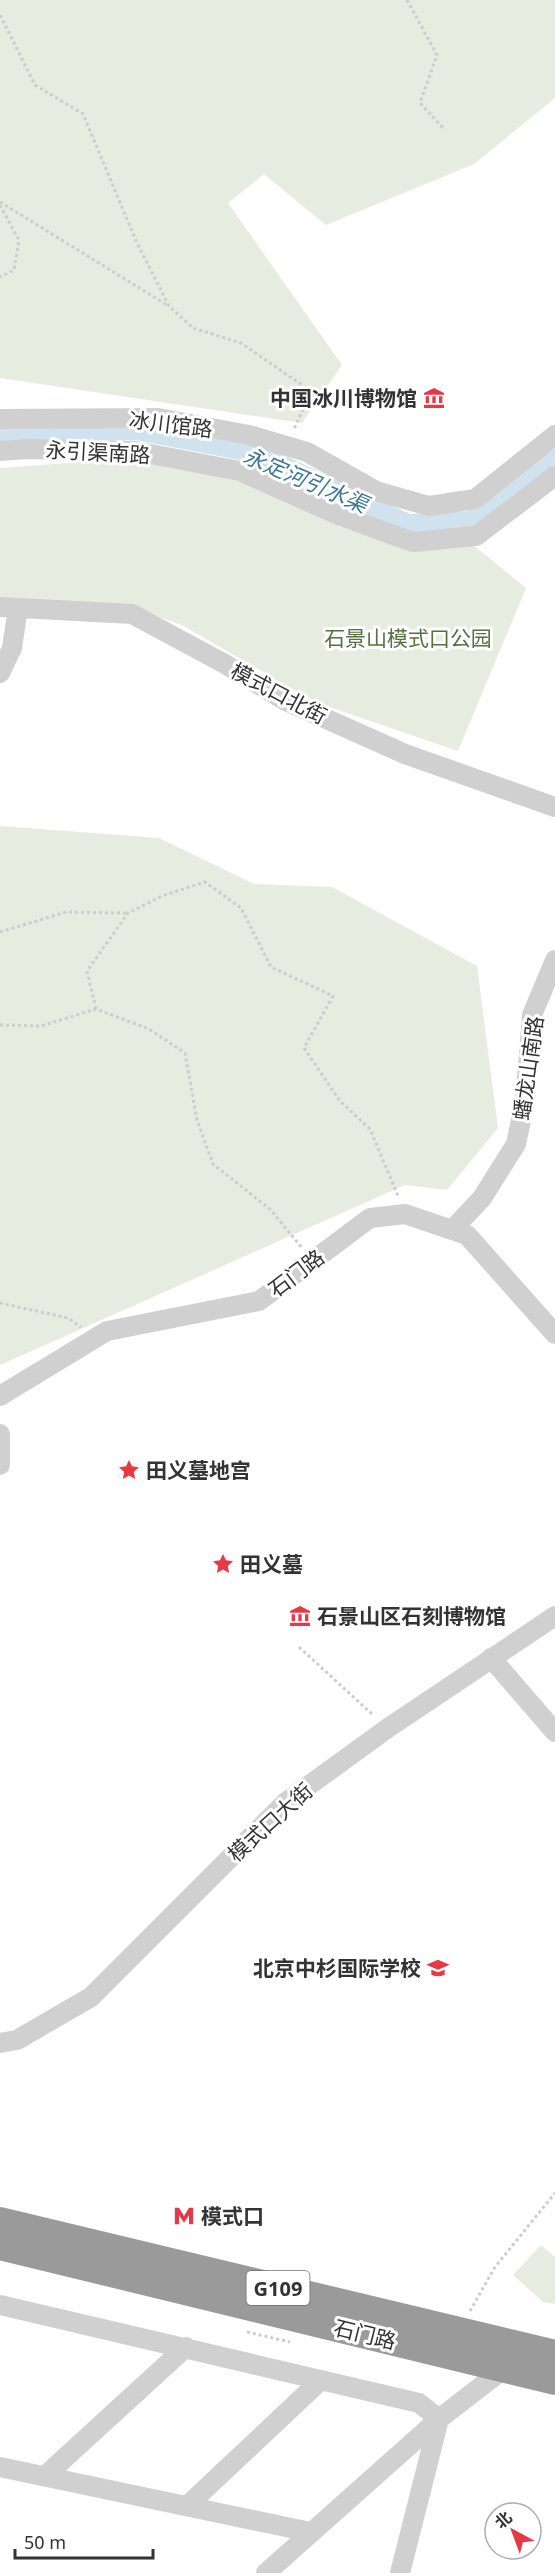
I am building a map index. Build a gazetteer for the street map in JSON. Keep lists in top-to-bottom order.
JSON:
{
  "streets": {
    "highway": ["石门路", "G109"],
    "street": [
      "冰川馆路",
      "永引渠南路",
      "模式口北街",
      "蟠龙山南路",
      "模式口大街"
    ]
  },
  "crossings": [
    ["蟠龙山南路", "石门路"]
  ],
  "water": ["永定河引水渠"],
  "parks": ["石景山模式口公园"],
  "places": {
    "museum": ["中国冰川博物馆", "石景山区石刻博物馆"],
    "place": ["田义墓地宫", "田义墓"],
    "school or university": ["北京中杉国际学校"],
    "metro station": ["模式口"]
  },
  "scale_bar": "50 m",
  "north": "top left"
}
